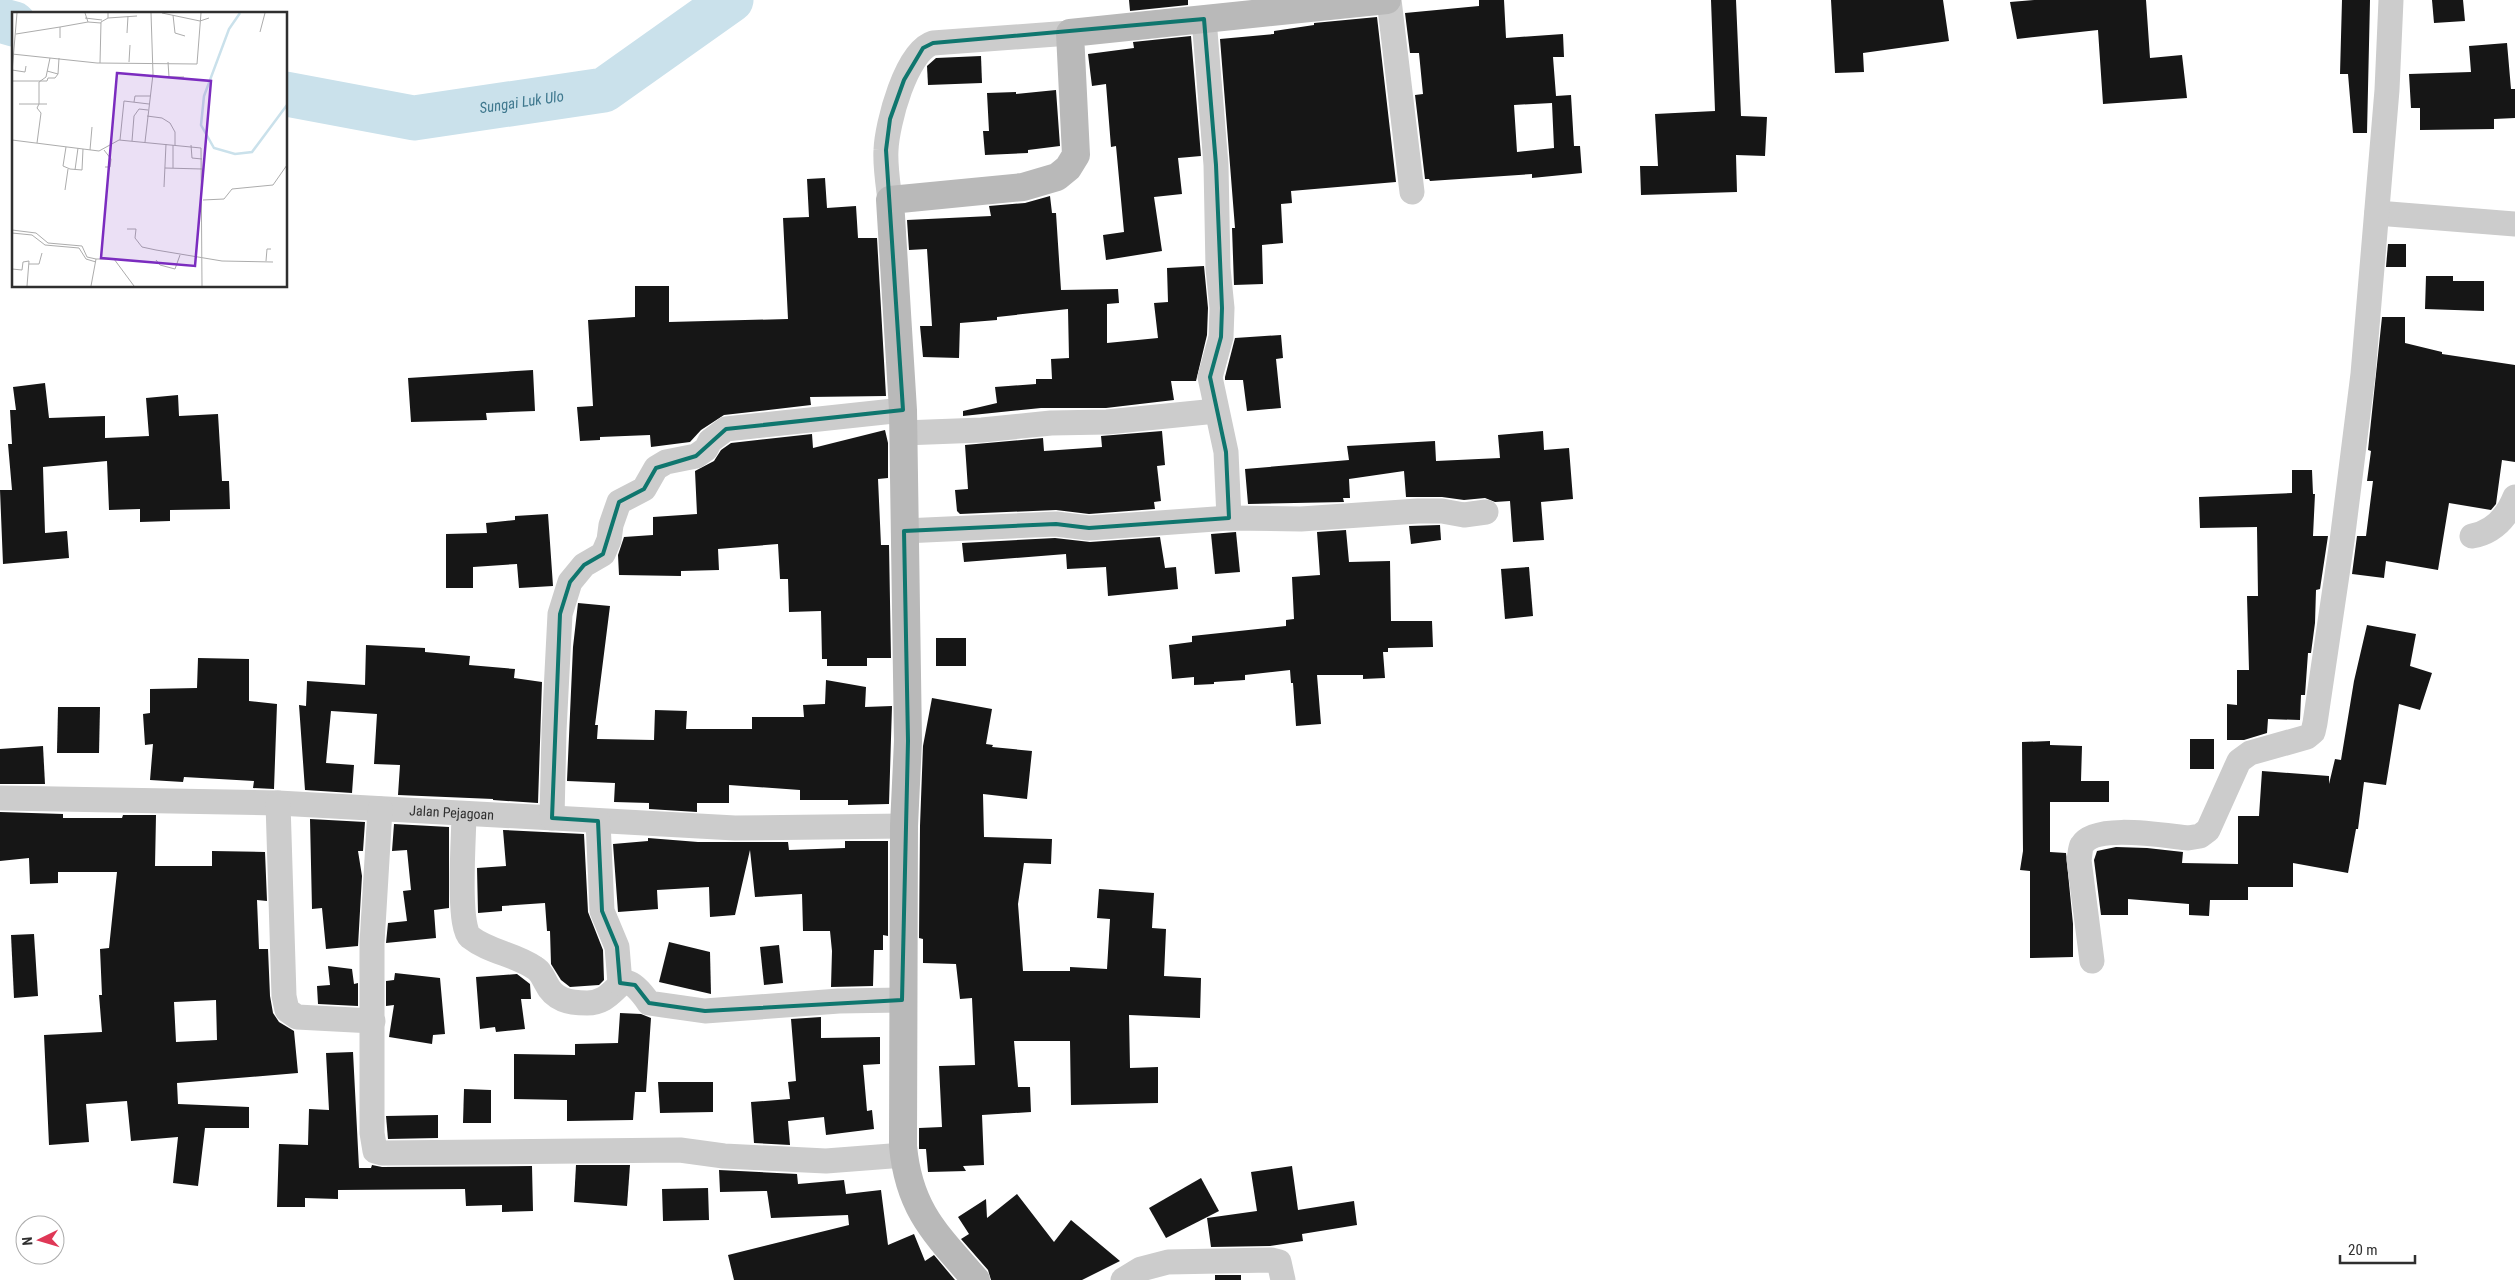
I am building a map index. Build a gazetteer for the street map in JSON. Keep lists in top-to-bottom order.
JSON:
{
  "streets": {
    "street": ["Jalan Pejagoan"]
  },
  "water": ["Sungai Luk Ulo"],
  "scale_bar": "20 m",
  "north": "left"
}
